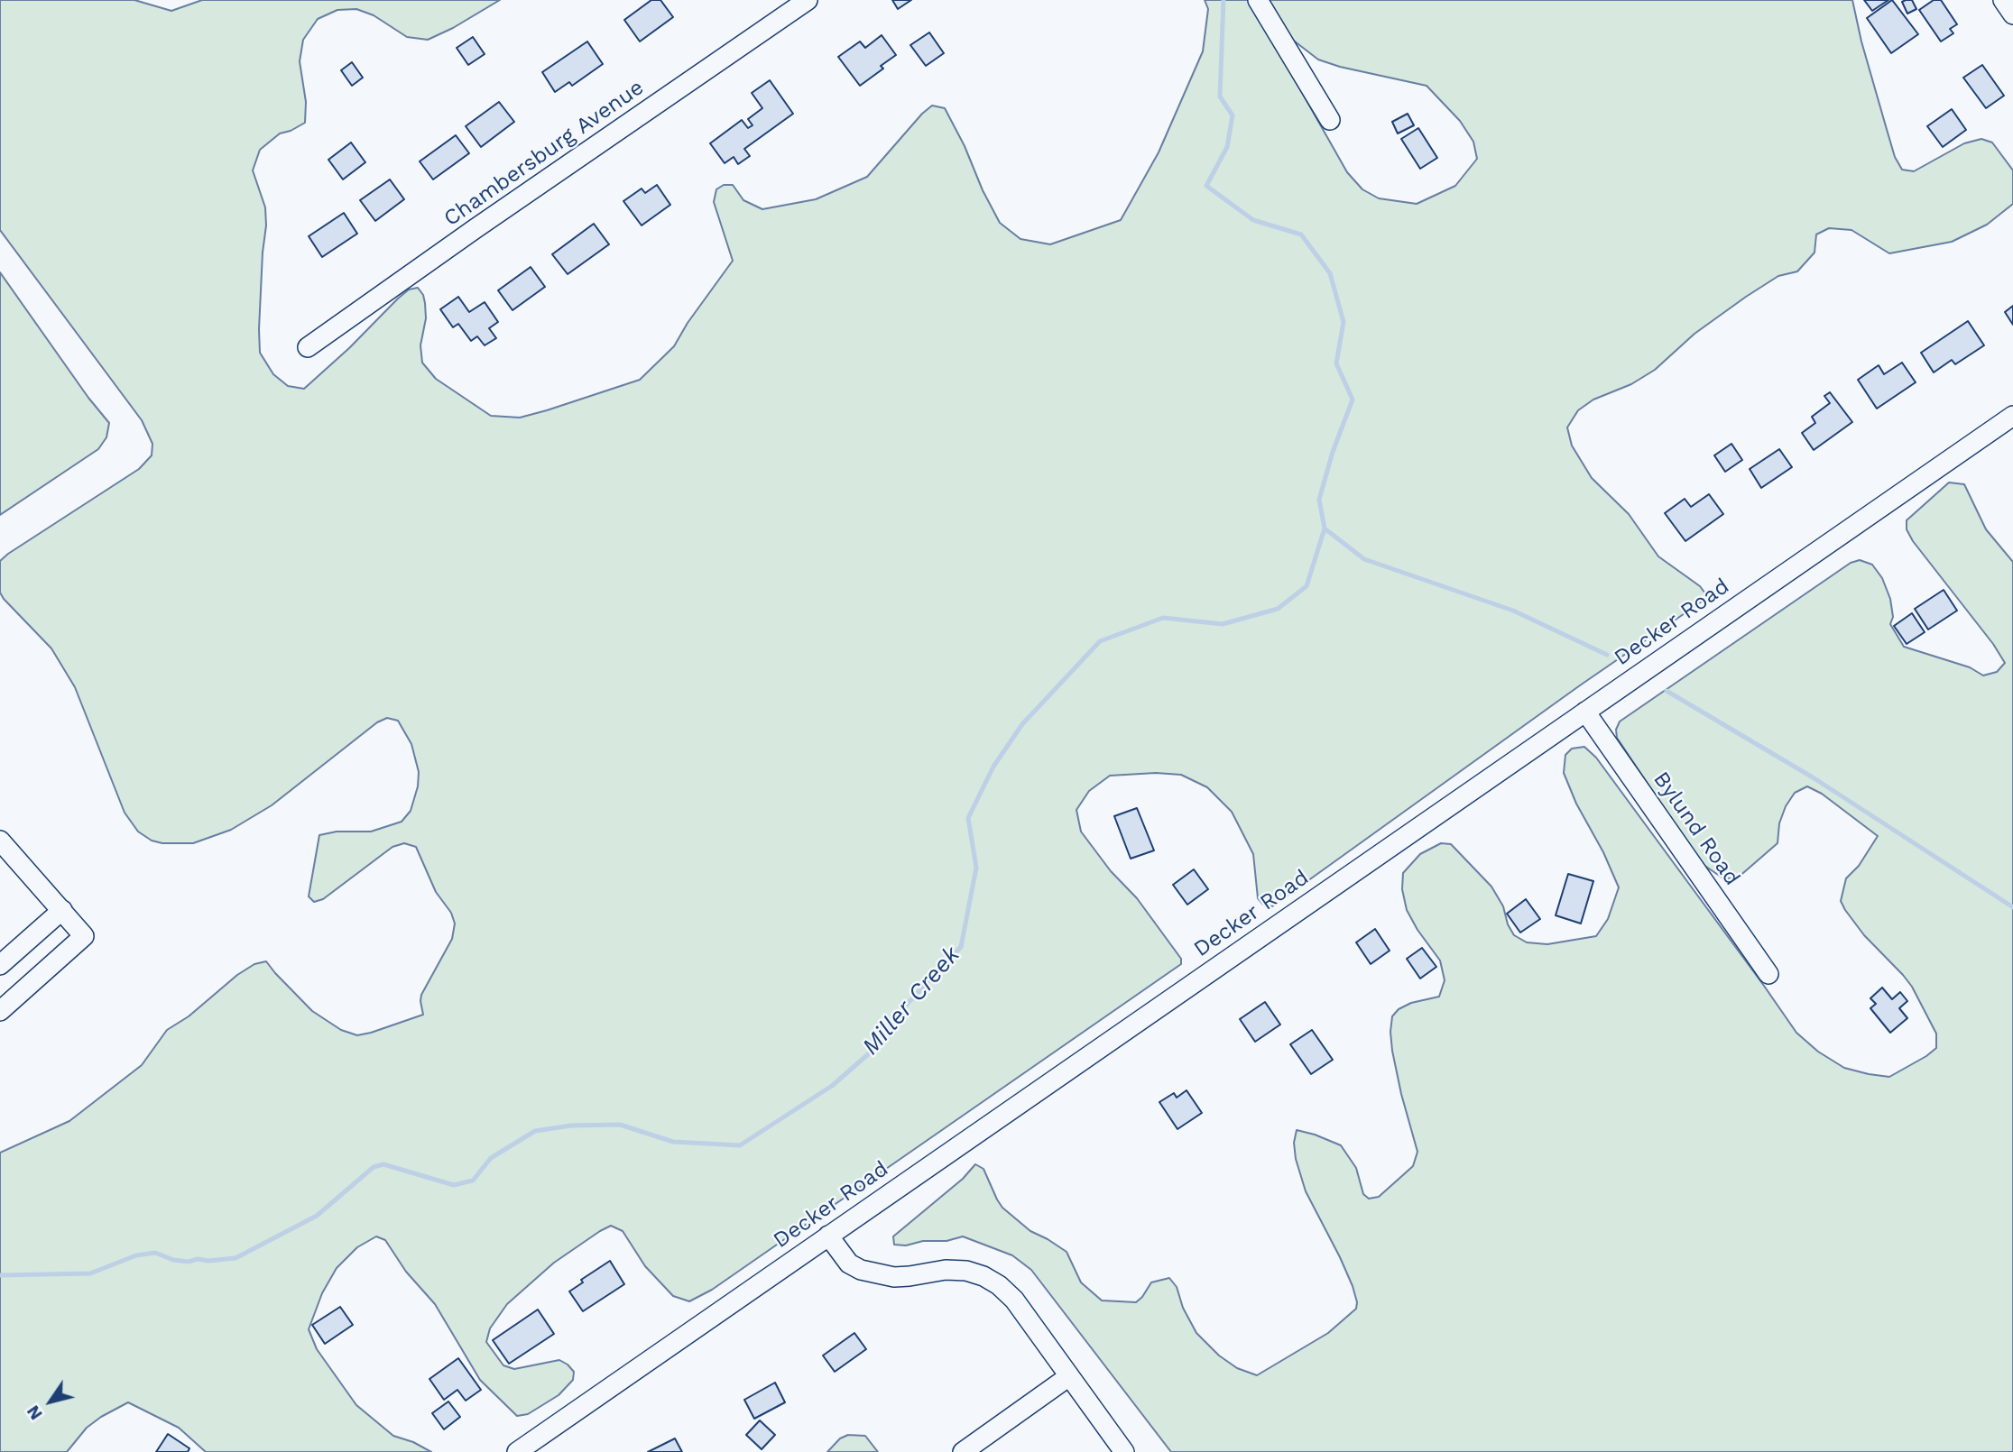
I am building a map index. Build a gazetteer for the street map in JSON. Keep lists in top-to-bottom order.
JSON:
{
  "streets": {
    "street": ["Chambersburg Avenue", "Decker Road", "Bylund Road"]
  },
  "crossings": [
    ["Decker Road", "Bylund Road"]
  ],
  "water": ["Miller Creek"],
  "north": "bottom left"
}
